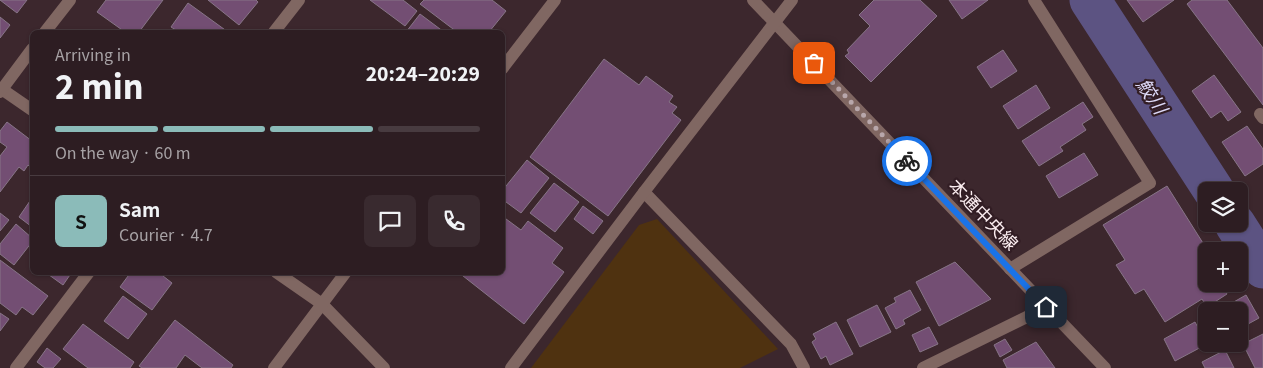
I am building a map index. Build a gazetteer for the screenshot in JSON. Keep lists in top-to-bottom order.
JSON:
{
  "streets": {
    "street": ["本通中央線"]
  },
  "water": ["鮫川"],
  "page": {
    "heading": ["2 min", "Arriving in", "20:24–20:29"],
    "panel": ["Sam", "Courier · 4.7"],
    "bar": "On the way · 60 m",
    "map_buttons": ["+", "−"],
    "round": "S"
  }
}
